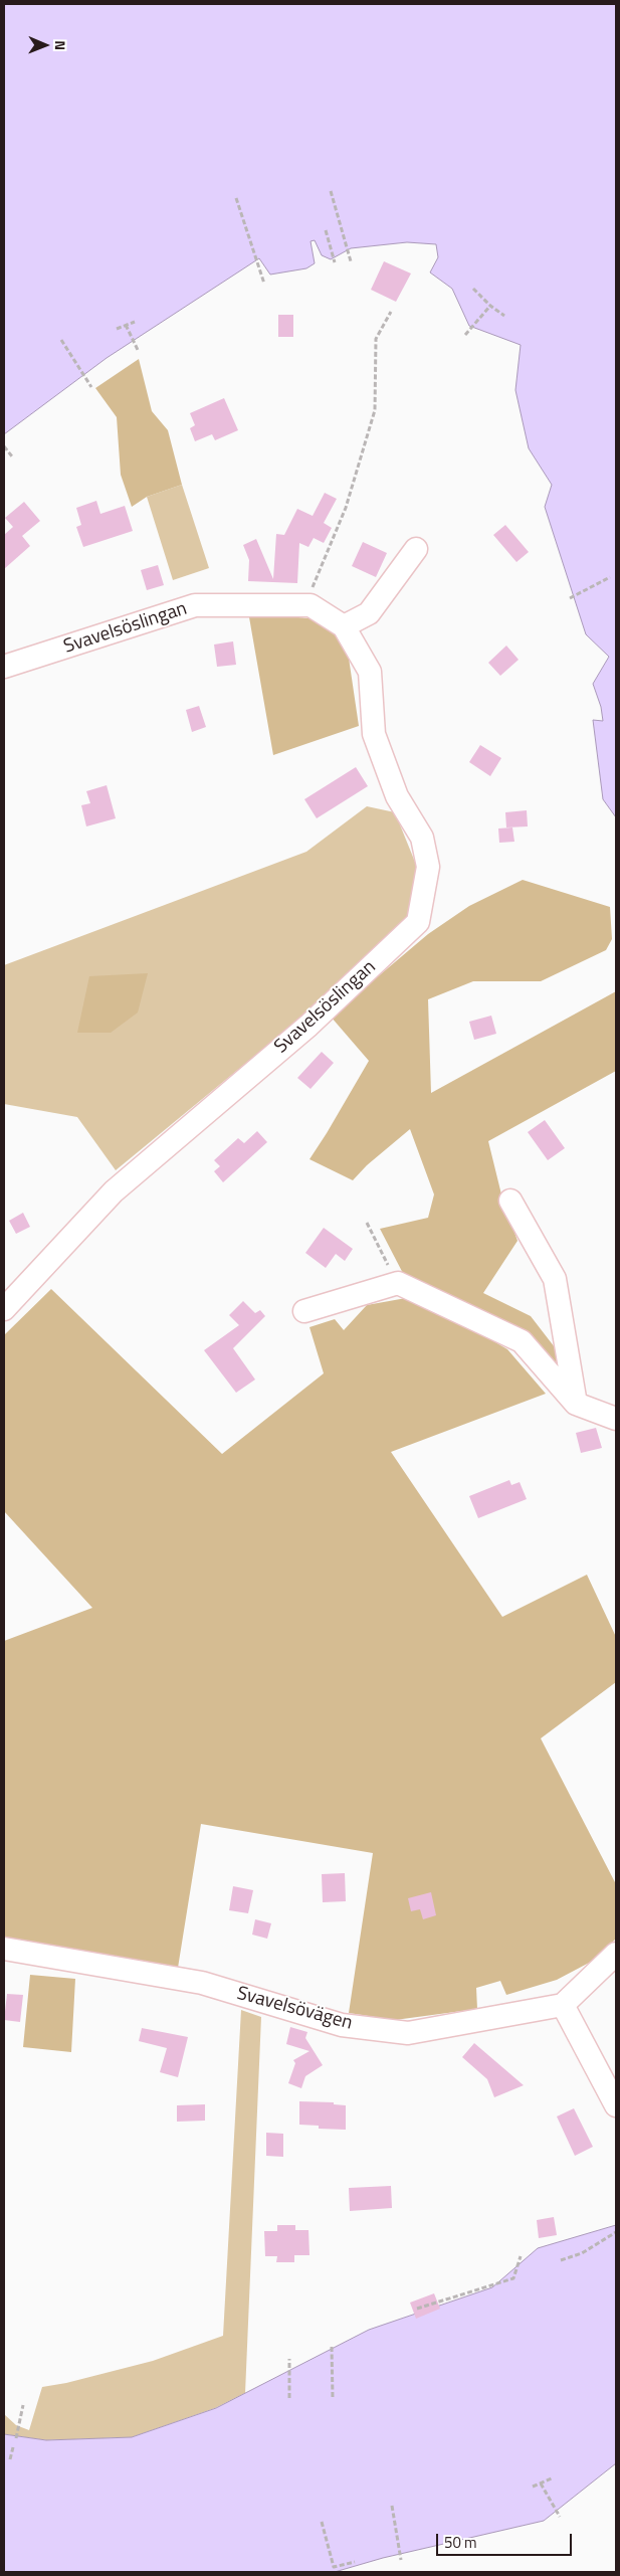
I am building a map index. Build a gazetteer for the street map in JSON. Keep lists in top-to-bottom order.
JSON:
{
  "streets": {
    "street": ["Svavelsöslingan", "Svavelsövägen"]
  },
  "scale_bar": "50 m",
  "north": "right"
}
